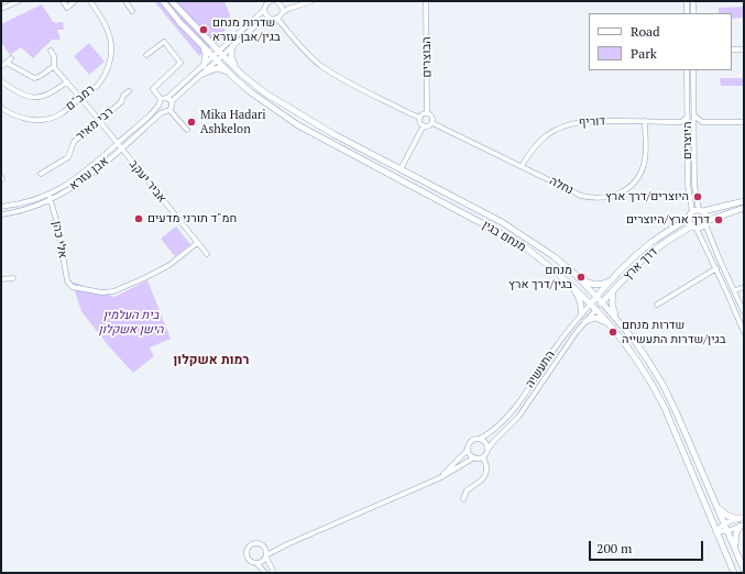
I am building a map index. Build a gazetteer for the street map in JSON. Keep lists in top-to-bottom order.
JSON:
{
  "streets": {
    "main road": ["מנחם בגין", "דרך ארץ", "התעשיה"],
    "street": [
      "הבוצרים",
      "רמב\"ם",
      "דוריף",
      "רבי מאיר",
      "היוצרים",
      "אבן עזרא",
      "אביר יעקב",
      "נחלה",
      "אלי כהן"
    ]
  },
  "crossings": [
    ["הבוצרים", "נחלה"],
    ["רמב\"ם", "אביר יעקב"],
    ["דוריף", "נחלה"],
    ["רבי מאיר", "אביר יעקב"],
    ["היוצרים", "דרך ארץ"],
    ["אבן עזרא", "אביר יעקב"],
    ["אבן עזרא", "אלי כהן"],
    ["אביר יעקב", "אלי כהן"],
    ["מנחם בגין", "דרך ארץ"],
    ["מנחם בגין", "התעשיה"],
    ["דרך ארץ", "התעשיה"]
  ],
  "districts": ["רמות אשקלון"],
  "parks": ["בית העלמין הישן אשקלון"],
  "places": [
    "שדרות מנחם בגין/אבן עזרא",
    "Mika Hadari Ashkelon",
    "היוצרים/דרך ארץ",
    "חמ\"ד תורני מדעים",
    "דרך ארץ/היוצרים",
    "מנחם בגין/דרך ארץ",
    "שדרות מנחם בגין/שדרות התעשייה"
  ],
  "legend": ["Road", "Park"],
  "scale_bar": "200 m"
}
